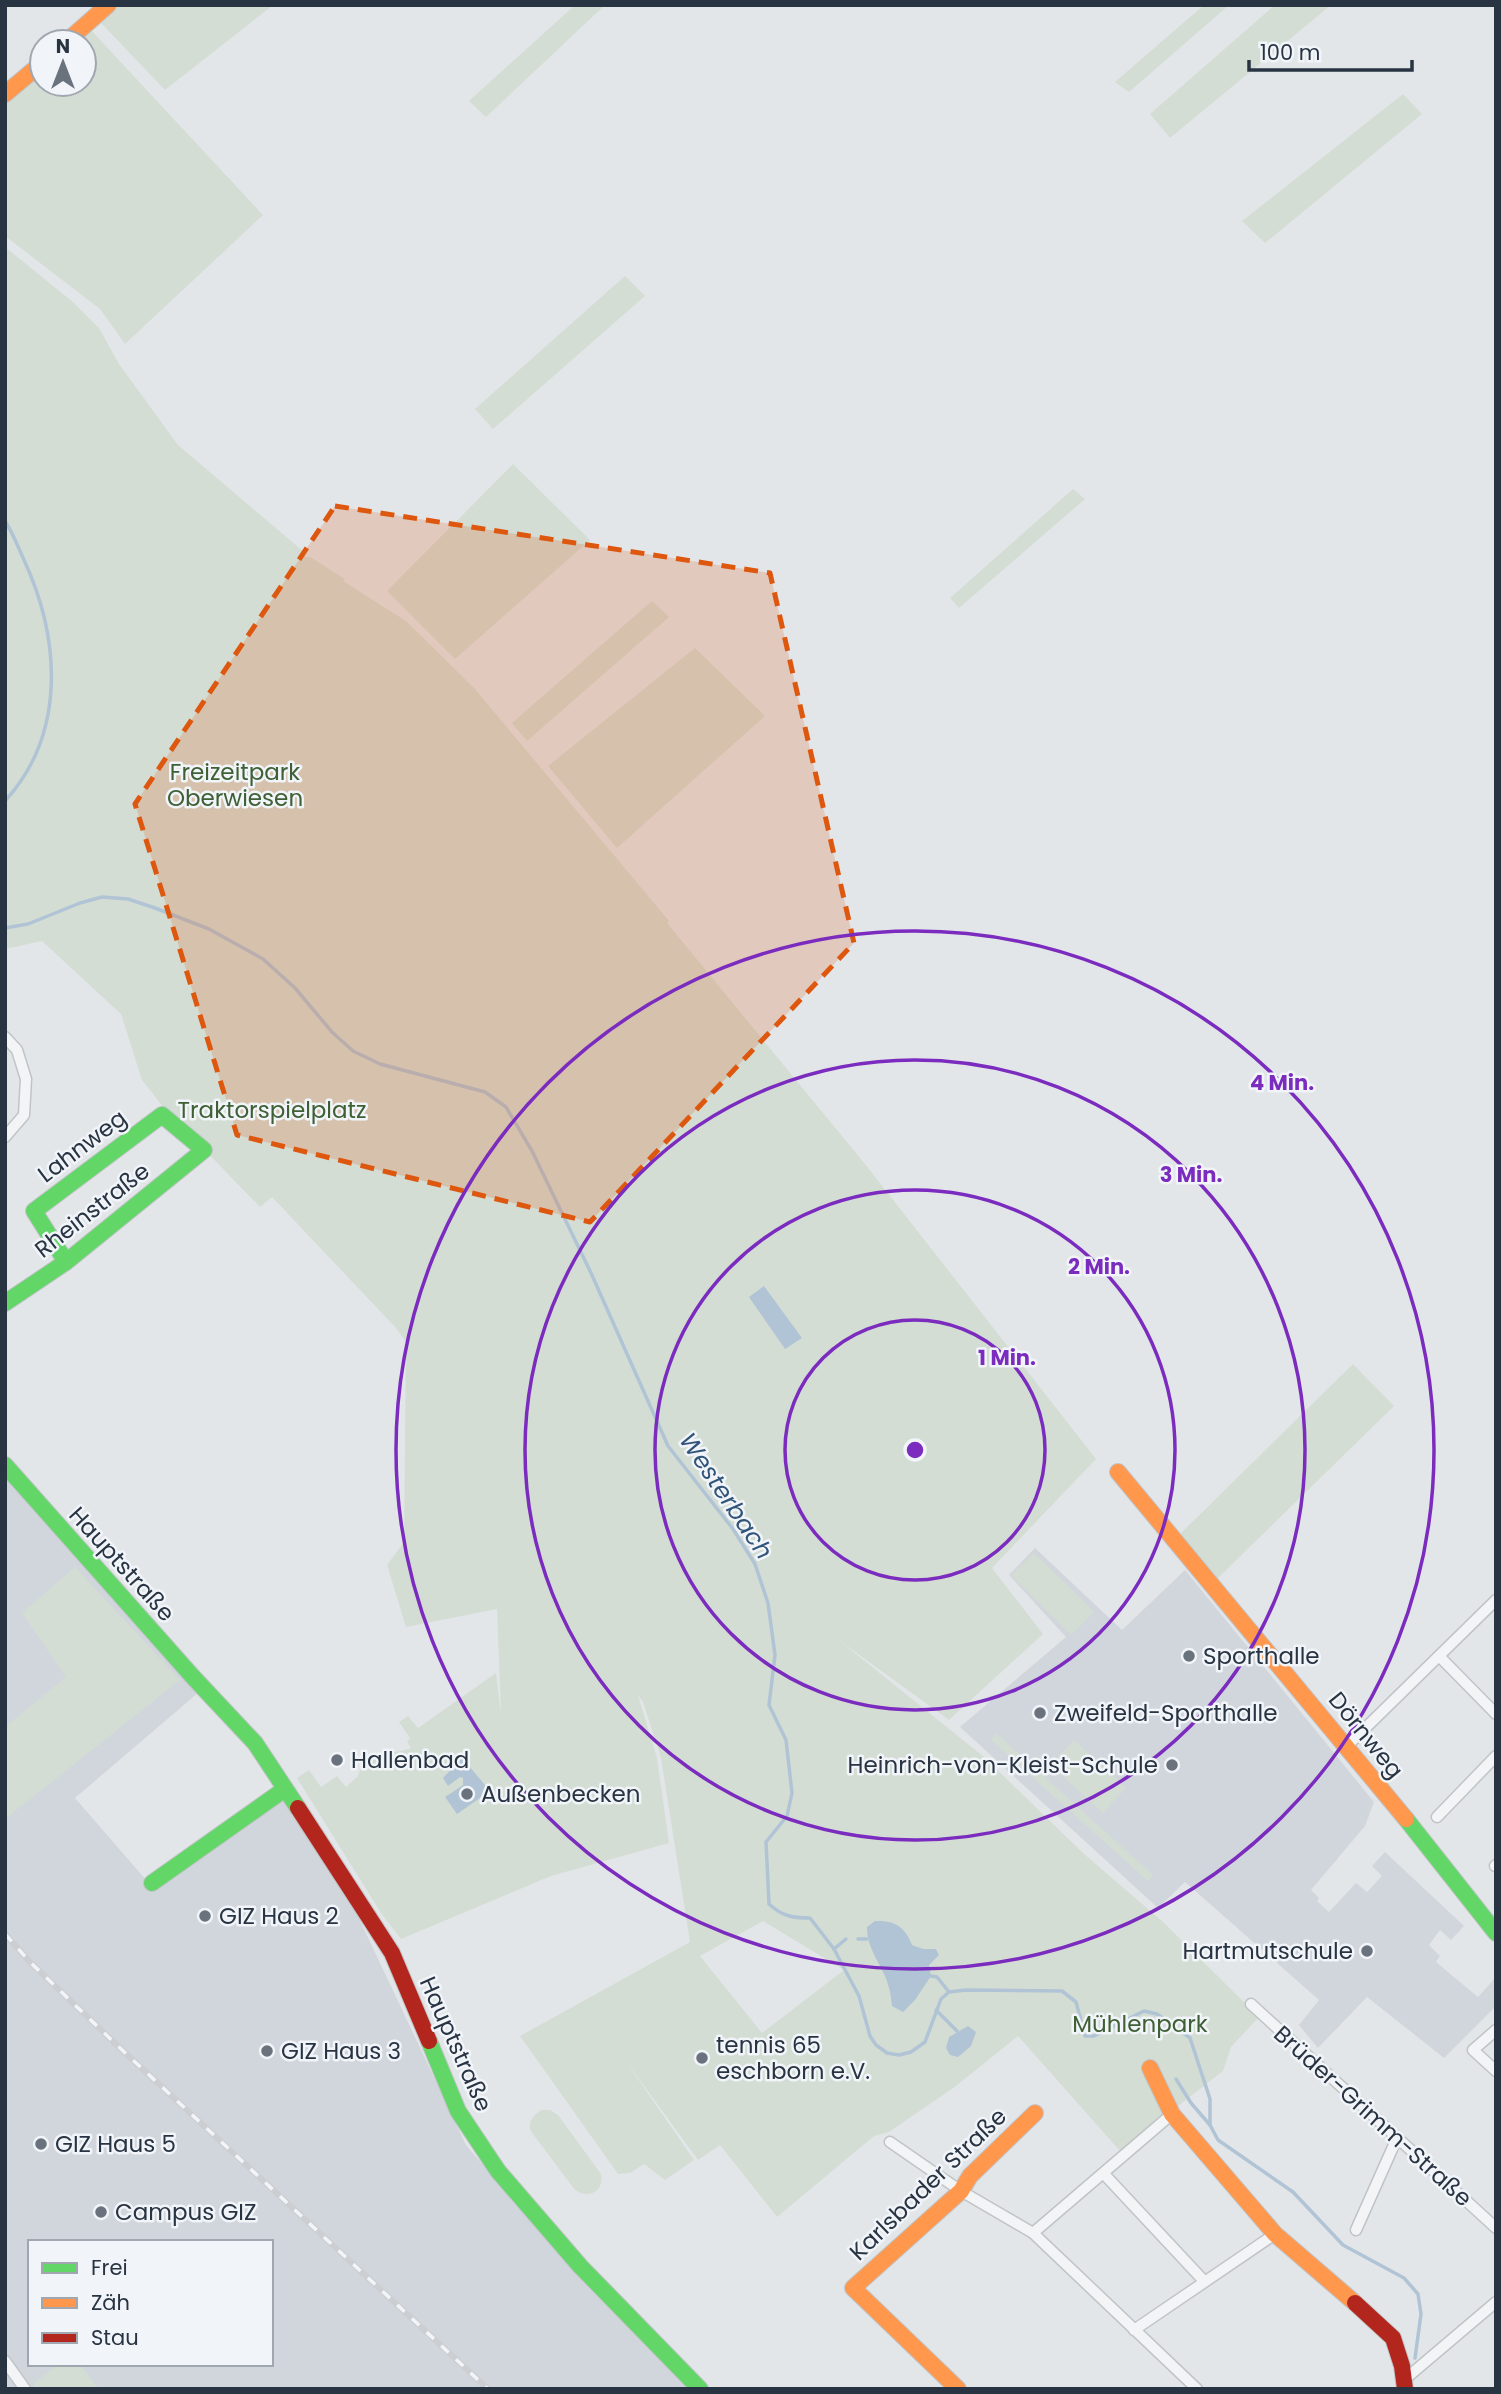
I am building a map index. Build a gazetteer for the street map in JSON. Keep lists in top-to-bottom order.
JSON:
{
  "streets": {
    "street": [
      "Lahnweg",
      "Rheinstraße",
      "Hauptstraße",
      "Dörnweg",
      "Brüder-Grimm-Straße",
      "Karlsbader Straße"
    ]
  },
  "crossings": [
    ["Lahnweg", "Rheinstraße"]
  ],
  "water": ["Westerbach"],
  "parks": ["Freizeitpark Oberwiesen", "Traktorspielplatz", "Mühlenpark"],
  "places": [
    "Sporthalle",
    "Zweifeld-Sporthalle",
    "Hallenbad",
    "Heinrich-von-Kleist-Schule",
    "Außenbecken",
    "GIZ Haus 2",
    "Hartmutschule",
    "GIZ Haus 3",
    "tennis 65 eschborn e.V.",
    "GIZ Haus 5",
    "Campus GIZ"
  ],
  "legend": ["Frei", "Zäh", "Stau"],
  "scale_bar": "100 m",
  "north": "top",
  "rings": [
    "4 Min.",
    "3 Min.",
    "2 Min.",
    "1 Min."
  ]
}
